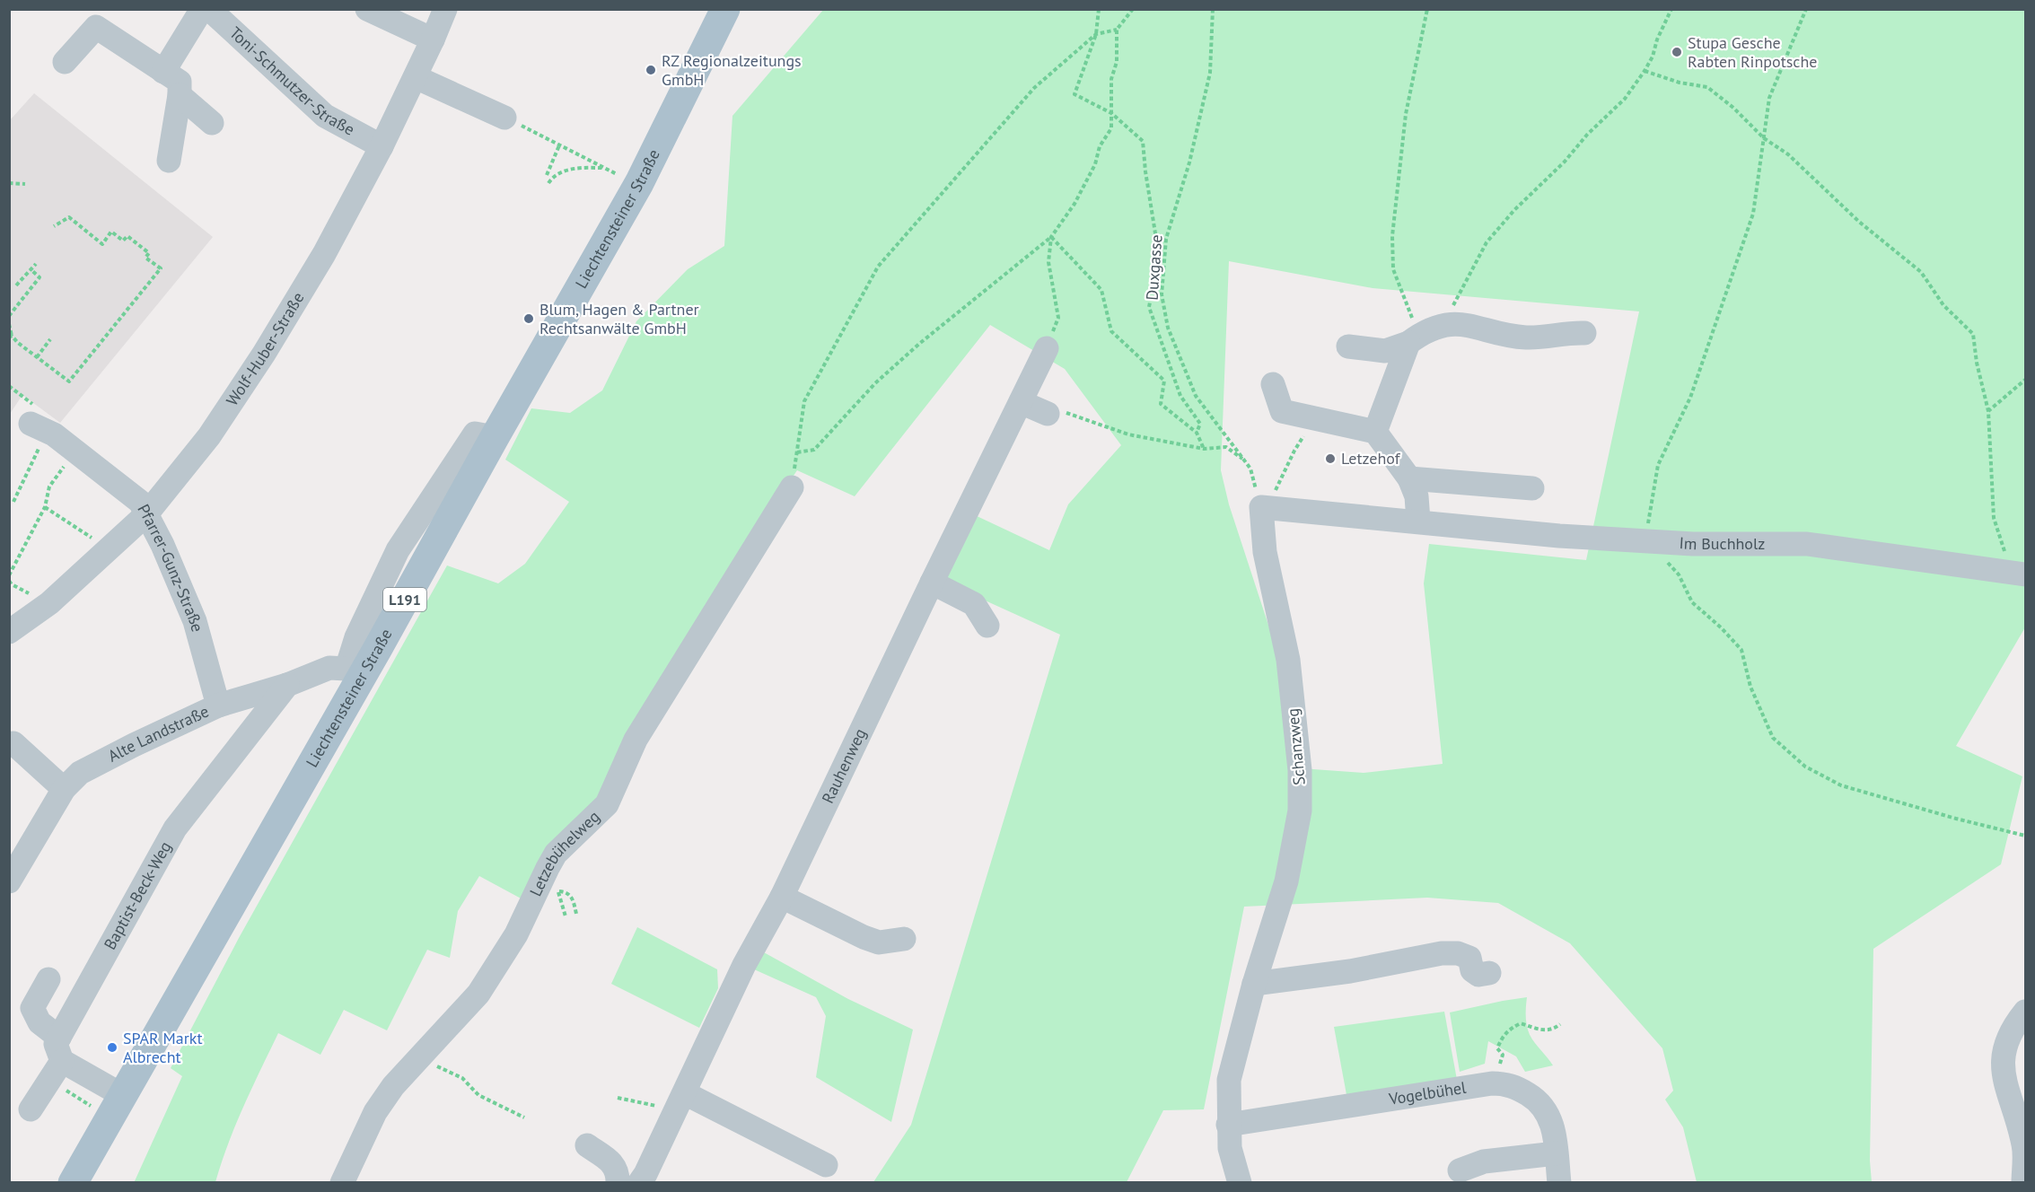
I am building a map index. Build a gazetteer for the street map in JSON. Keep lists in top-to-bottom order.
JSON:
{
  "streets": {
    "main road": ["Liechtensteiner Straße", "L191"],
    "street": [
      "Toni-Schmutzer-Straße",
      "Wolf-Huber-Straße",
      "Im Buchholz",
      "Pfarrer-Gunz-Straße",
      "Alte Landstraße",
      "Schanzweg",
      "Rauhenweg",
      "Letzebühelweg",
      "Baptist-Beck-Weg",
      "Vogelbühel"
    ],
    "path": ["Duxgasse"]
  },
  "crossings": [
    ["Toni-Schmutzer-Straße", "Wolf-Huber-Straße"],
    ["Liechtensteiner Straße", "Alte Landstraße"],
    ["Duxgasse", "Im Buchholz"],
    ["Duxgasse", "Schanzweg"],
    ["Wolf-Huber-Straße", "Pfarrer-Gunz-Straße"],
    ["Im Buchholz", "Schanzweg"],
    ["Pfarrer-Gunz-Straße", "Alte Landstraße"],
    ["Alte Landstraße", "Baptist-Beck-Weg"],
    ["Schanzweg", "Vogelbühel"]
  ],
  "places": [
    "Stupa Gesche Rabten Rinpotsche",
    "RZ Regionalzeitungs GmbH",
    "Blum, Hagen & Partner Rechtsanwälte GmbH",
    "Letzehof",
    "SPAR Markt Albrecht"
  ]
}
